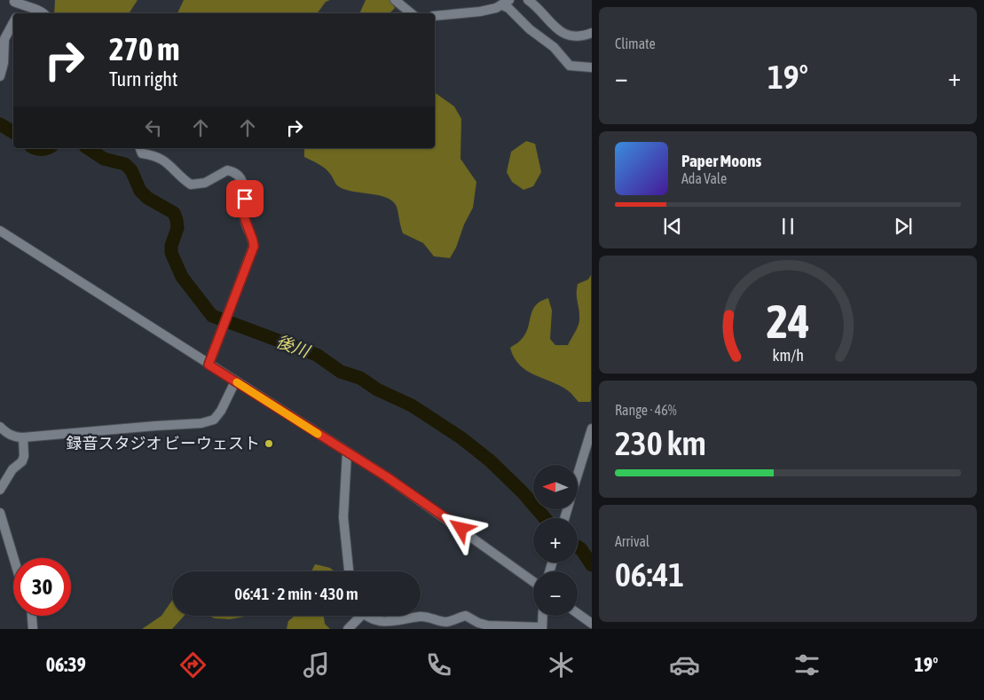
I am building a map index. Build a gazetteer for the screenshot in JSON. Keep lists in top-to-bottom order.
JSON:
{
  "water": ["後川"],
  "places": ["録音スタジオ ビーウェスト"],
  "north": "left",
  "page": {
    "tile": [
      "Climate",
      ["Range · 46%", "230 km"],
      ["Arrival", "06:41"]
    ],
    "turn": ["270 m", "Turn right"],
    "heat": ["−", "19°", "+"],
    "song": ["Paper Moons", "Ada Vale"],
    "map_buttons": ["+", "−"],
    "limit": "30",
    "trip": "06:41 · 2 min · 430 m",
    "tabs": ["06:39", "19°"],
    "gauge": ["24", "km/h"]
  }
}
